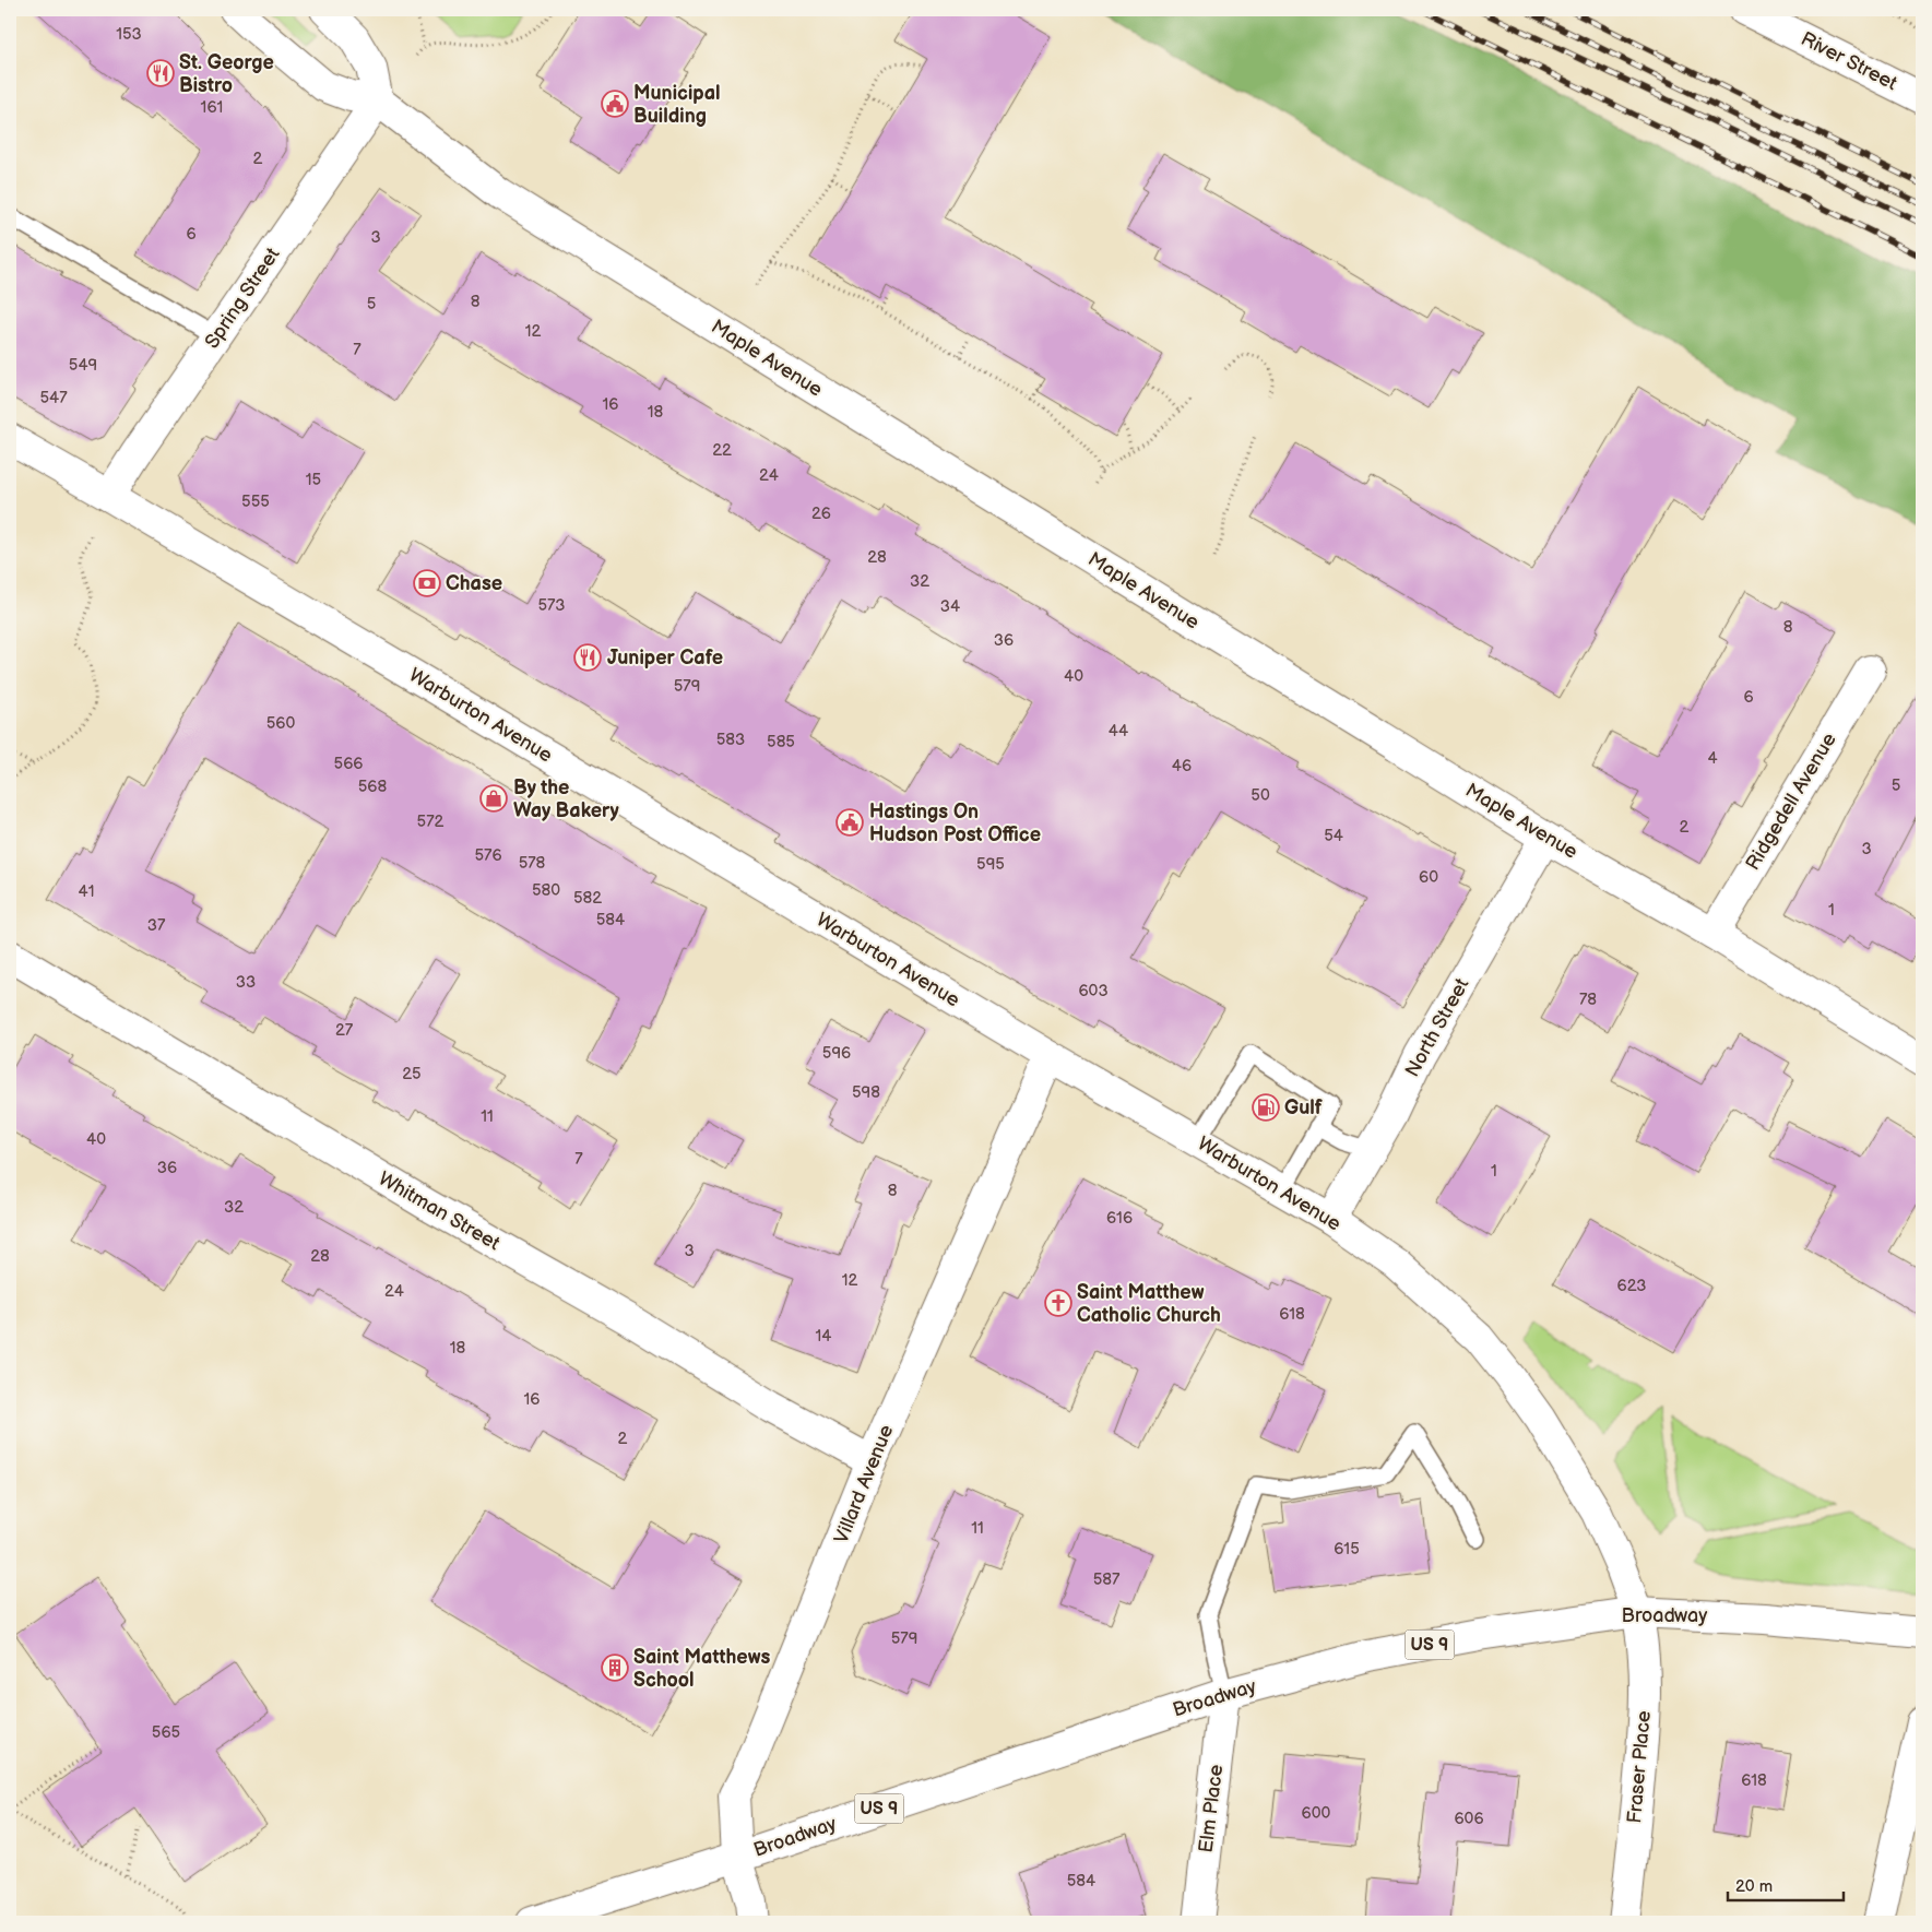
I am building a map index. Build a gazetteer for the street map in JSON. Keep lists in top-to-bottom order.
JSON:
{
  "streets": {
    "street": [
      "River Street",
      "Spring Street",
      "Maple Avenue",
      "Warburton Avenue",
      "Ridgedell Avenue",
      "North Street",
      "Whitman Street",
      "Villard Avenue",
      "Broadway",
      "US 9",
      "Fraser Place",
      "Elm Place"
    ]
  },
  "crossings": [
    ["Spring Street", "Maple Avenue"],
    ["Spring Street", "Warburton Avenue"],
    ["Maple Avenue", "Ridgedell Avenue"],
    ["Maple Avenue", "North Street"],
    ["Warburton Avenue", "North Street"],
    ["Warburton Avenue", "Villard Avenue"],
    ["Warburton Avenue", "Broadway"],
    ["Warburton Avenue", "Fraser Place"],
    ["Whitman Street", "Villard Avenue"],
    ["Villard Avenue", "Broadway"],
    ["Broadway", "Fraser Place"],
    ["Broadway", "Elm Place"]
  ],
  "places": {
    "restaurant": ["St. George Bistro", "Juniper Cafe"],
    "public building": ["Municipal Building", "Hastings On Hudson Post Office"],
    "bank": ["Chase"],
    "shop": ["By the Way Bakery"],
    "fuel station": ["Gulf"],
    "church": ["Saint Matthew Catholic Church"],
    "building": ["Saint Matthews School"]
  },
  "house_numbers": [
    "153",
    "161",
    "2",
    "6",
    "3",
    "8",
    "5",
    "12",
    "7",
    "549",
    "547",
    "16",
    "18",
    "22",
    "24",
    "15",
    "555",
    "26",
    "28",
    "32",
    "573",
    "34",
    "8",
    "36",
    "40",
    "579",
    "6",
    "560",
    "44",
    "583",
    "585",
    "4",
    "566",
    "46",
    "5",
    "568",
    "50",
    "572",
    "2",
    "54",
    "3",
    "576",
    "578",
    "595",
    "60",
    "580",
    "41",
    "582",
    "1",
    "584",
    "37",
    "33",
    "603",
    "78",
    "27",
    "596",
    "25",
    "598",
    "11",
    "40",
    "7",
    "36",
    "1",
    "8",
    "32",
    "616",
    "3",
    "28",
    "12",
    "623",
    "24",
    "618",
    "14",
    "18",
    "16",
    "2",
    "11",
    "615",
    "587",
    "579",
    "565",
    "618",
    "600",
    "606",
    "584"
  ],
  "scale_bar": "20 m"
}
